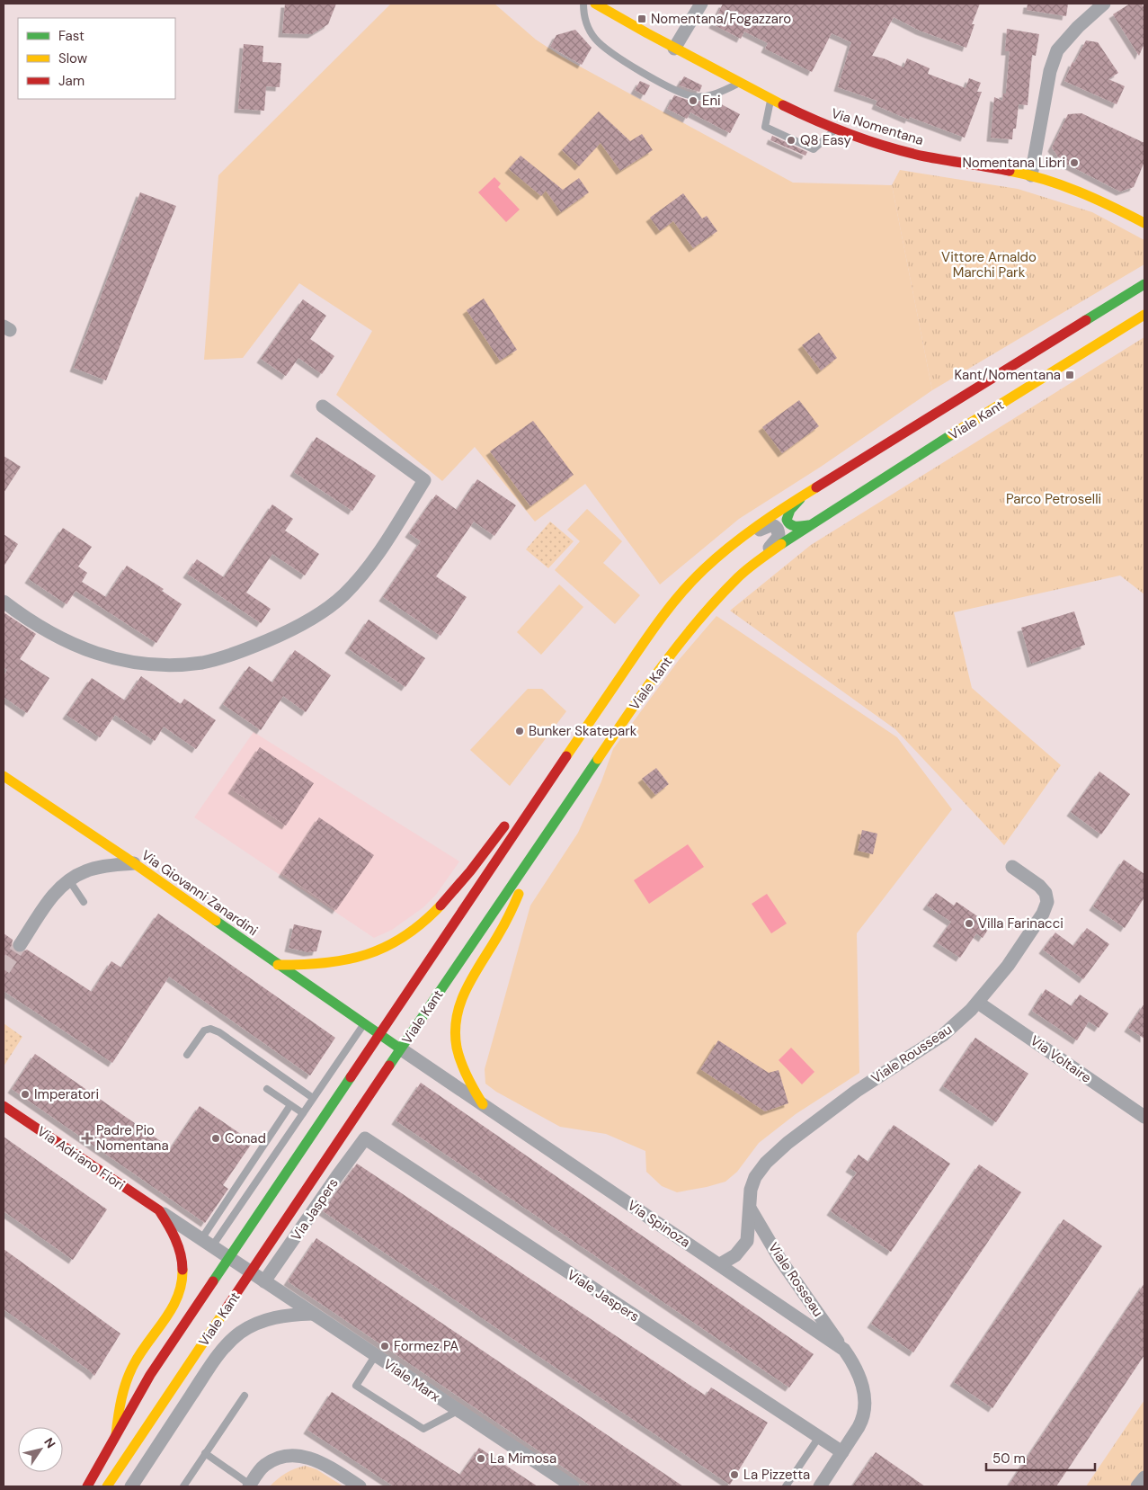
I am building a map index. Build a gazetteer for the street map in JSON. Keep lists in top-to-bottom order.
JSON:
{
  "streets": {
    "main road": [
      "Via Nomentana",
      "Viale Kant",
      "Via Giovanni Zanardini",
      "Via Adriano Fiori",
      "Via Spinoza"
    ],
    "street": [
      "Viale Rousseau",
      "Via Voltaire",
      "Via Jaspers",
      "Viale Rosseau",
      "Viale Jaspers",
      "Viale Marx"
    ]
  },
  "crossings": [
    ["Viale Kant", "Via Giovanni Zanardini"],
    ["Viale Kant", "Via Adriano Fiori"],
    ["Viale Kant", "Via Spinoza"],
    ["Viale Kant", "Viale Marx"],
    ["Via Giovanni Zanardini", "Via Spinoza"],
    ["Viale Rousseau", "Via Voltaire"],
    ["Viale Rousseau", "Via Spinoza"],
    ["Viale Rousseau", "Viale Rosseau"],
    ["Via Adriano Fiori", "Viale Marx"],
    ["Via Jaspers", "Viale Jaspers"],
    ["Via Jaspers", "Viale Marx"],
    ["Via Spinoza", "Viale Rosseau"],
    ["Via Spinoza", "Viale Jaspers"]
  ],
  "parks": ["Vittore Arnaldo Marchi Park", "Parco Petroselli"],
  "places": {
    "transit": ["Nomentana/Fogazzaro", "Kant/Nomentana"],
    "other": [
      "Eni",
      "Q8 Easy",
      "Nomentana Libri",
      "Bunker Skatepark",
      "Villa Farinacci",
      "Imperatori",
      "Conad",
      "Formez PA",
      "La Mimosa",
      "La Pizzetta"
    ],
    "health": ["Padre Pio Nomentana"]
  },
  "legend": ["Fast", "Slow", "Jam"],
  "scale_bar": "50 m",
  "north": "top right"
}
